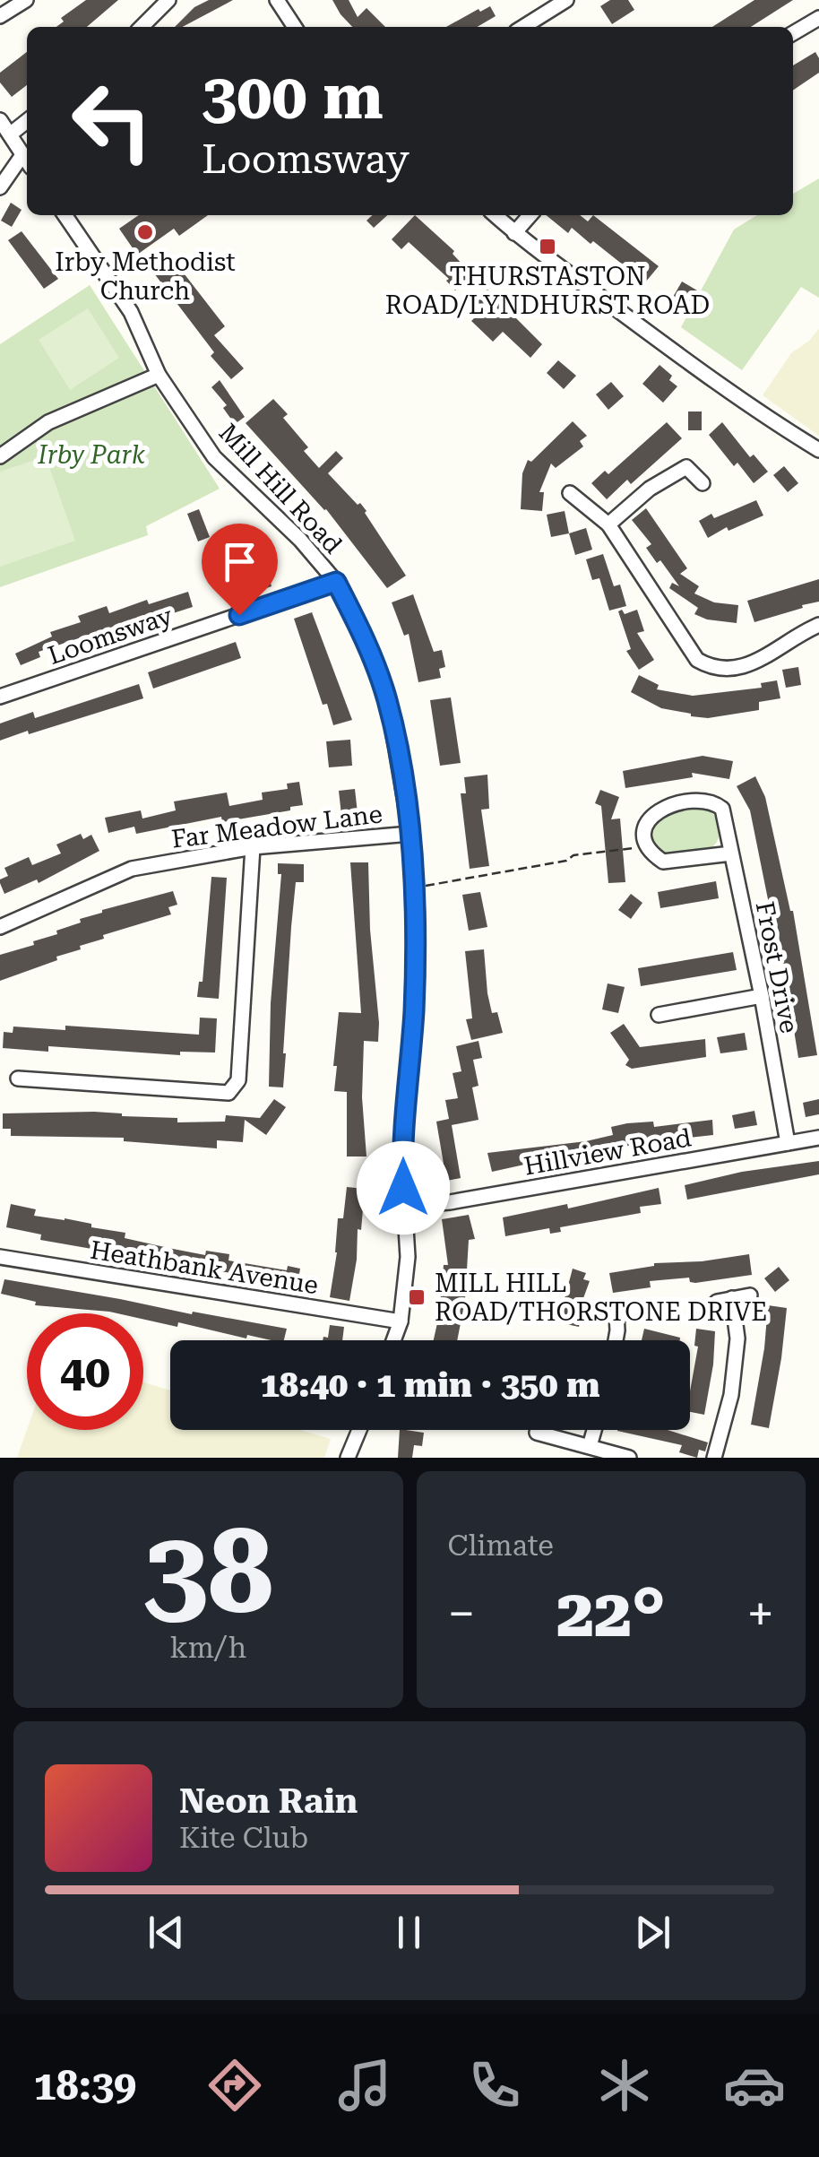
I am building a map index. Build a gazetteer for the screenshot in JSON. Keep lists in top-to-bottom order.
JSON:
{
  "streets": {
    "street": [
      "Mill Hill Road",
      "Loomsway",
      "Far Meadow Lane",
      "Frost Drive",
      "Hillview Road",
      "Heathbank Avenue"
    ]
  },
  "crossings": [
    ["Mill Hill Road", "Loomsway"],
    ["Mill Hill Road", "Far Meadow Lane"],
    ["Mill Hill Road", "Hillview Road"],
    ["Mill Hill Road", "Heathbank Avenue"],
    ["Frost Drive", "Hillview Road"]
  ],
  "parks": ["Irby Park"],
  "places": {
    "other": ["Irby Methodist Church"],
    "transit": ["THURSTASTON ROAD/LYNDHURST ROAD", "MILL HILL ROAD/THORSTONE DRIVE"]
  },
  "page": {
    "turn": ["300 m", "Loomsway"],
    "limit": "40",
    "trip": "18:40 · 1 min · 350 m",
    "tile": [
      ["38", "km/h"],
      "Climate"
    ],
    "heat": ["−", "22°", "+"],
    "song": ["Neon Rain", "Kite Club"],
    "tabs": "18:39"
  }
}
